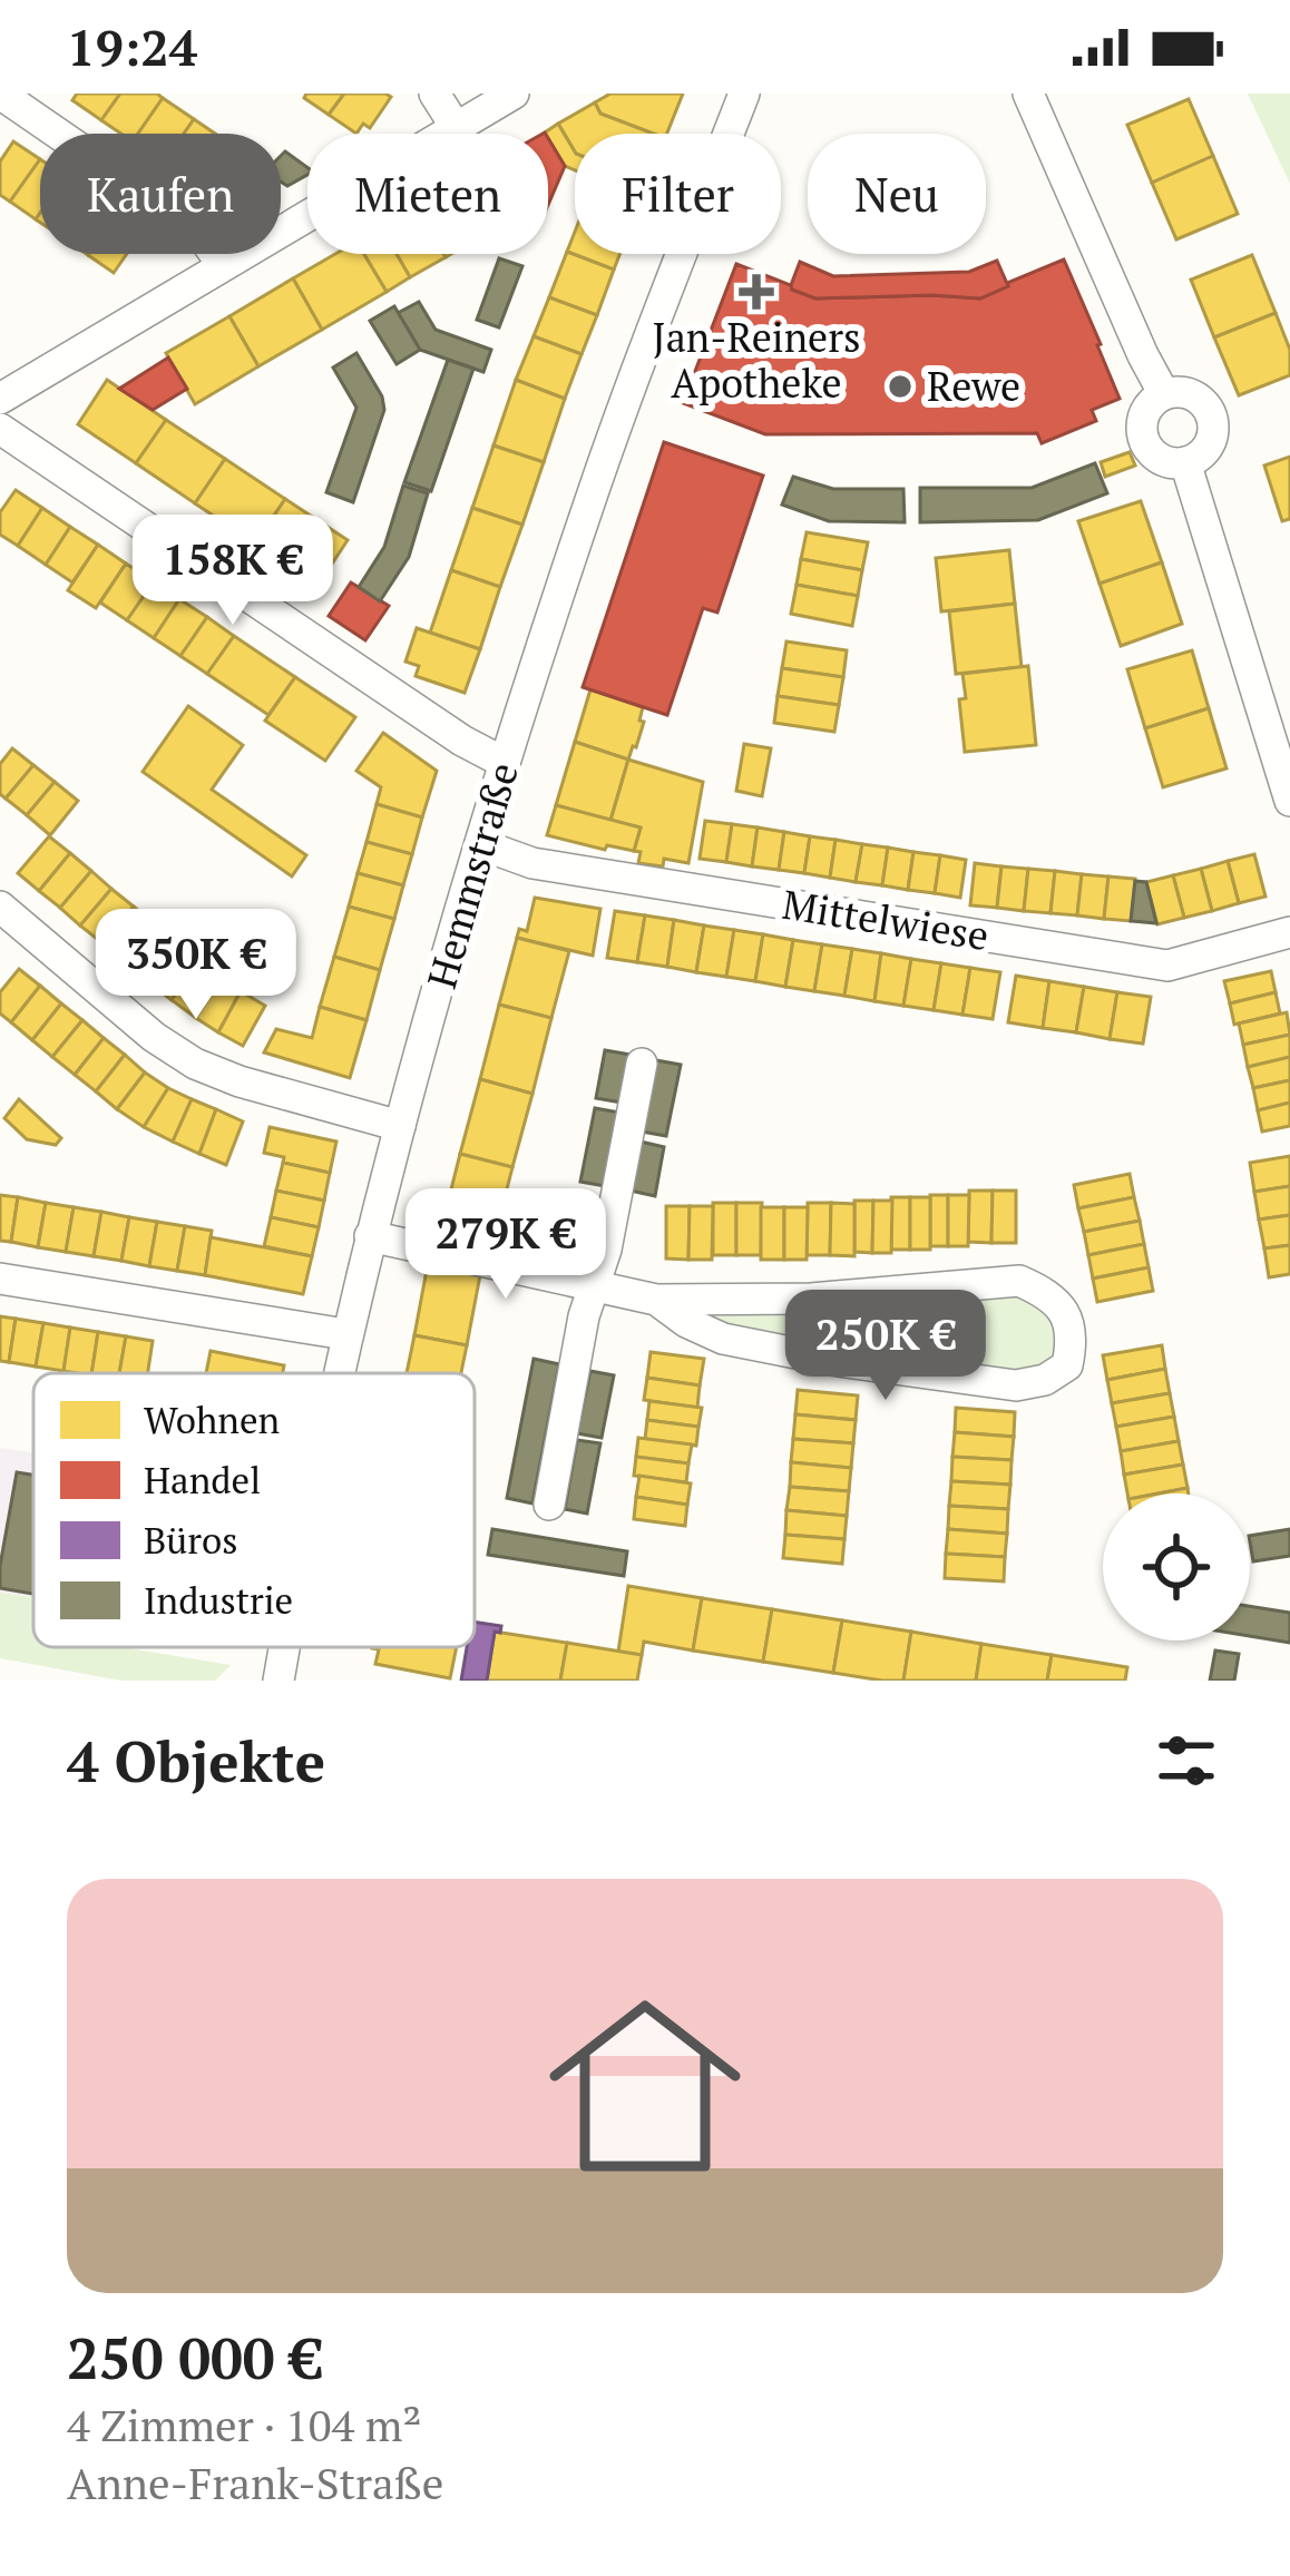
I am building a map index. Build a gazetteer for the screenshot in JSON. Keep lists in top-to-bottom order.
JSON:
{
  "streets": {
    "street": ["Hemmstraße", "Mittelwiese"]
  },
  "crossings": [
    ["Hemmstraße", "Mittelwiese"]
  ],
  "places": {
    "health": ["Jan-Reiners Apotheke"],
    "other": ["Rewe"]
  },
  "legend": [
    "Wohnen",
    "Handel",
    "Büros",
    "Industrie"
  ],
  "page": {
    "status": "19:24",
    "chip": [
      "Kaufen",
      "Mieten",
      "Filter",
      "Neu"
    ],
    "price": [
      "158K €",
      "350K €",
      "279K €",
      "250K €"
    ],
    "heading": "4 Objekte",
    "list": [
      {
        "name": "250 000 €",
        "note": "4 Zimmer · 104 m² · Anne-Frank-Straße"
      }
    ]
  }
}
